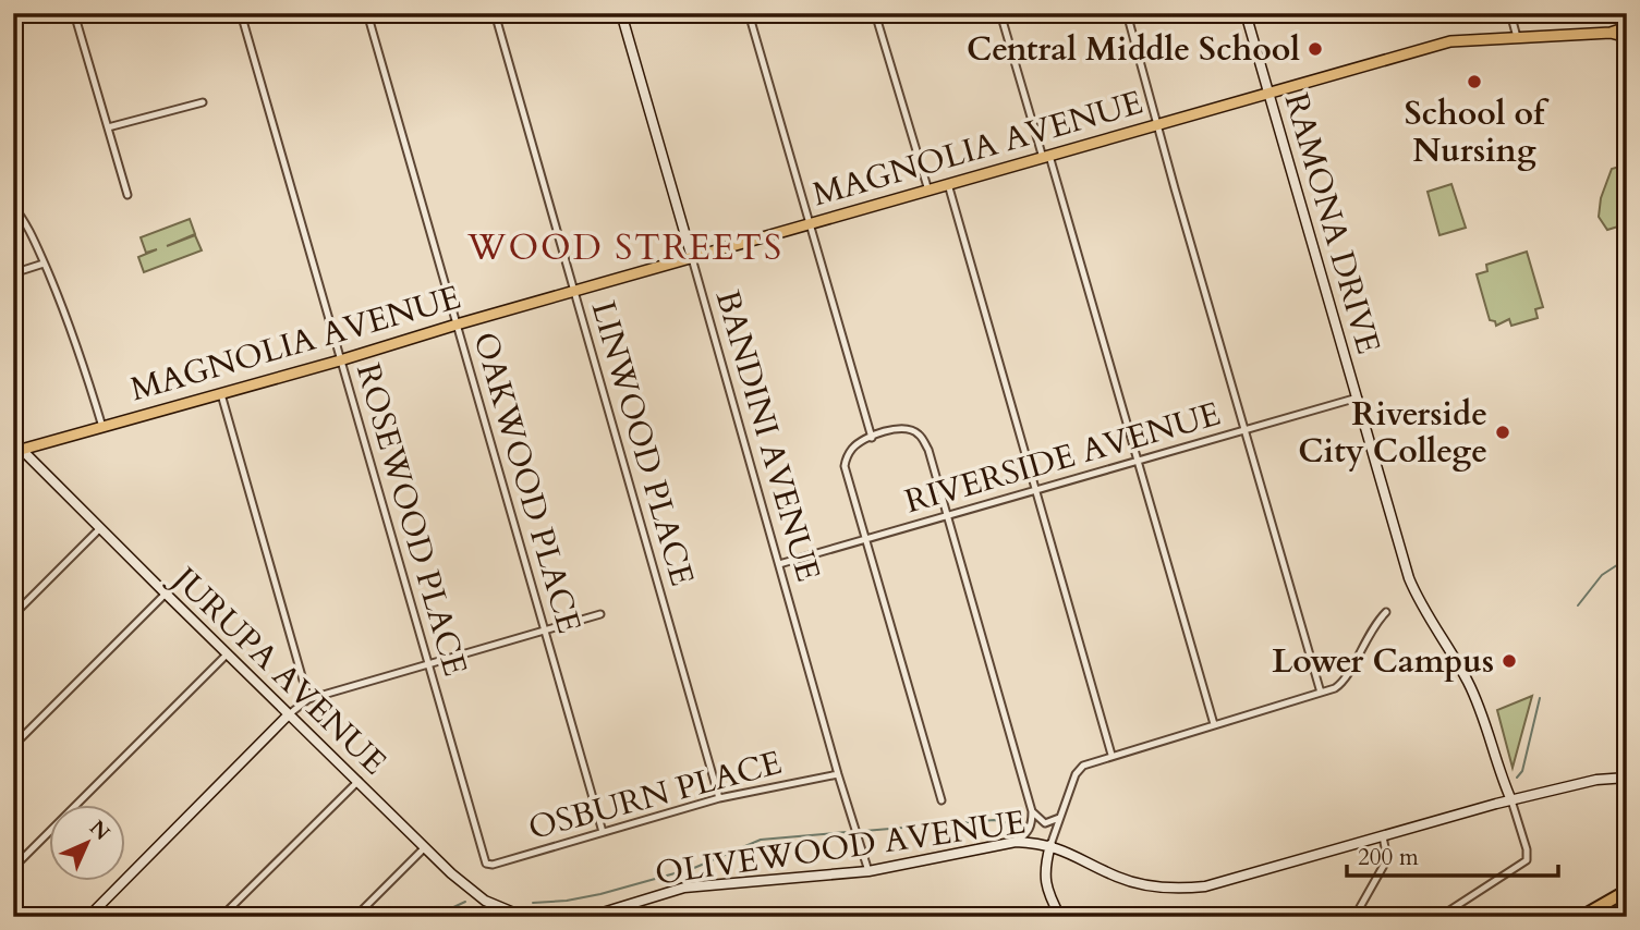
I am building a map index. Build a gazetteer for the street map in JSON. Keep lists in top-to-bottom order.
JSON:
{
  "streets": {
    "main road": [
      "MAGNOLIA AVENUE",
      "RAMONA DRIVE",
      "BANDINI AVENUE",
      "JURUPA AVENUE",
      "OLIVEWOOD AVENUE"
    ],
    "street": [
      "LINWOOD PLACE",
      "RIVERSIDE AVENUE",
      "OAKWOOD PLACE",
      "ROSEWOOD PLACE",
      "OSBURN PLACE"
    ]
  },
  "crossings": [
    ["MAGNOLIA AVENUE", "RAMONA DRIVE"],
    ["MAGNOLIA AVENUE", "BANDINI AVENUE"],
    ["MAGNOLIA AVENUE", "LINWOOD PLACE"],
    ["MAGNOLIA AVENUE", "OAKWOOD PLACE"],
    ["MAGNOLIA AVENUE", "ROSEWOOD PLACE"],
    ["MAGNOLIA AVENUE", "JURUPA AVENUE"],
    ["RAMONA DRIVE", "RIVERSIDE AVENUE"],
    ["RAMONA DRIVE", "OLIVEWOOD AVENUE"],
    ["BANDINI AVENUE", "RIVERSIDE AVENUE"],
    ["BANDINI AVENUE", "OSBURN PLACE"],
    ["BANDINI AVENUE", "OLIVEWOOD AVENUE"],
    ["LINWOOD PLACE", "OSBURN PLACE"],
    ["OAKWOOD PLACE", "OSBURN PLACE"],
    ["ROSEWOOD PLACE", "OSBURN PLACE"]
  ],
  "districts": ["WOOD STREETS"],
  "places": [
    "Central Middle School",
    "School of Nursing",
    "Riverside City College",
    "Lower Campus"
  ],
  "scale_bar": "200 m",
  "north": "top right"
}
